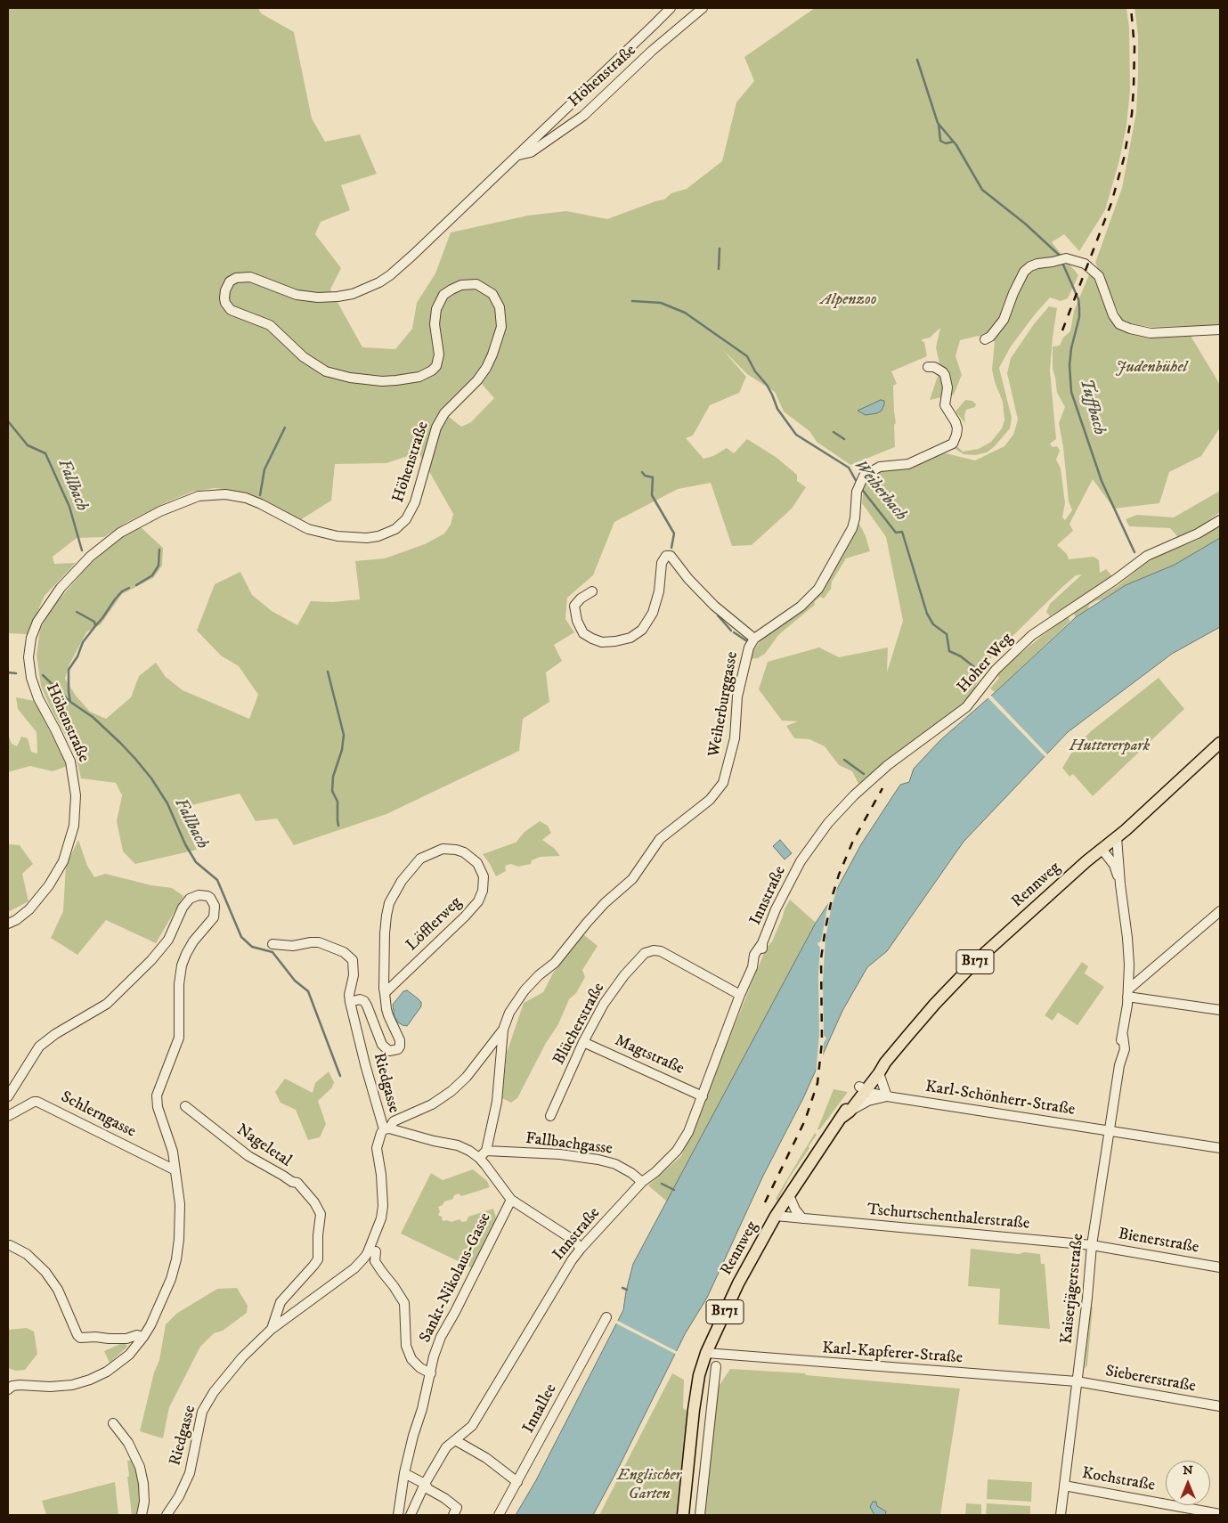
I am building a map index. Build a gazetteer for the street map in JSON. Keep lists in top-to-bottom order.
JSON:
{
  "streets": {
    "main road": ["Rennweg", "B171"],
    "street": [
      "Höhenstraße",
      "Hoher Weg",
      "Weiherburggasse",
      "Innstraße",
      "Löfflerweg",
      "Blücherstraße",
      "Magtstraße",
      "Riedgasse",
      "Karl-Schönherr-Straße",
      "Schlerngasse",
      "Fallbachgasse",
      "Nageletal",
      "Tschurtschenthalerstraße",
      "Bienerstraße",
      "Sankt-Nikolaus-Gasse",
      "Kaiserjägerstraße",
      "Karl-Kapferer-Straße",
      "Siebererstraße",
      "Innallee",
      "Kochstraße"
    ]
  },
  "crossings": [
    ["Hoher Weg", "Innstraße"],
    ["Weiherburggasse", "Riedgasse"],
    ["Weiherburggasse", "Fallbachgasse"],
    ["Rennweg", "Karl-Schönherr-Straße"],
    ["Rennweg", "Tschurtschenthalerstraße"],
    ["Rennweg", "Kaiserjägerstraße"],
    ["Rennweg", "Karl-Kapferer-Straße"],
    ["Innstraße", "Blücherstraße"],
    ["Innstraße", "Magtstraße"],
    ["Innstraße", "Fallbachgasse"],
    ["Löfflerweg", "Riedgasse"],
    ["Blücherstraße", "Magtstraße"],
    ["Riedgasse", "Nageletal"],
    ["Karl-Schönherr-Straße", "Kaiserjägerstraße"],
    ["Tschurtschenthalerstraße", "Bienerstraße"],
    ["Tschurtschenthalerstraße", "Kaiserjägerstraße"],
    ["Bienerstraße", "Kaiserjägerstraße"],
    ["Kaiserjägerstraße", "Karl-Kapferer-Straße"],
    ["Kaiserjägerstraße", "Siebererstraße"],
    ["Kaiserjägerstraße", "Kochstraße"],
    ["Karl-Kapferer-Straße", "Siebererstraße"]
  ],
  "water": ["Tuffbach", "Fallbach", "Weiherbach"],
  "parks": [
    "Alpenzoo",
    "Judenbühel",
    "Huttererpark",
    "Englischer Garten"
  ],
  "north": "top"
}
